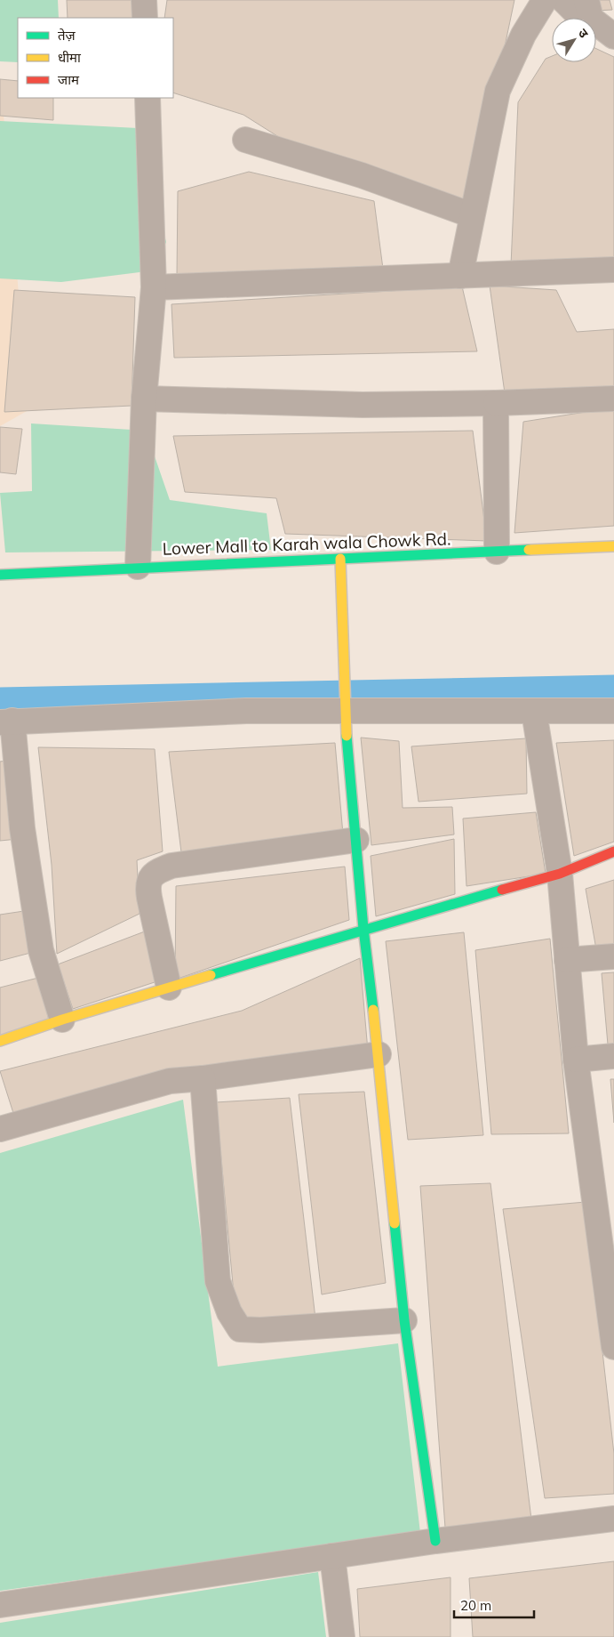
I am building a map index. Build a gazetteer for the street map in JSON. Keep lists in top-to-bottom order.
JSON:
{
  "streets": {
    "street": ["Lower Mall to Karah wala Chowk Rd."]
  },
  "legend": ["तेज़", "धीमा", "जाम"],
  "scale_bar": "20 m",
  "north": "top right"
}
